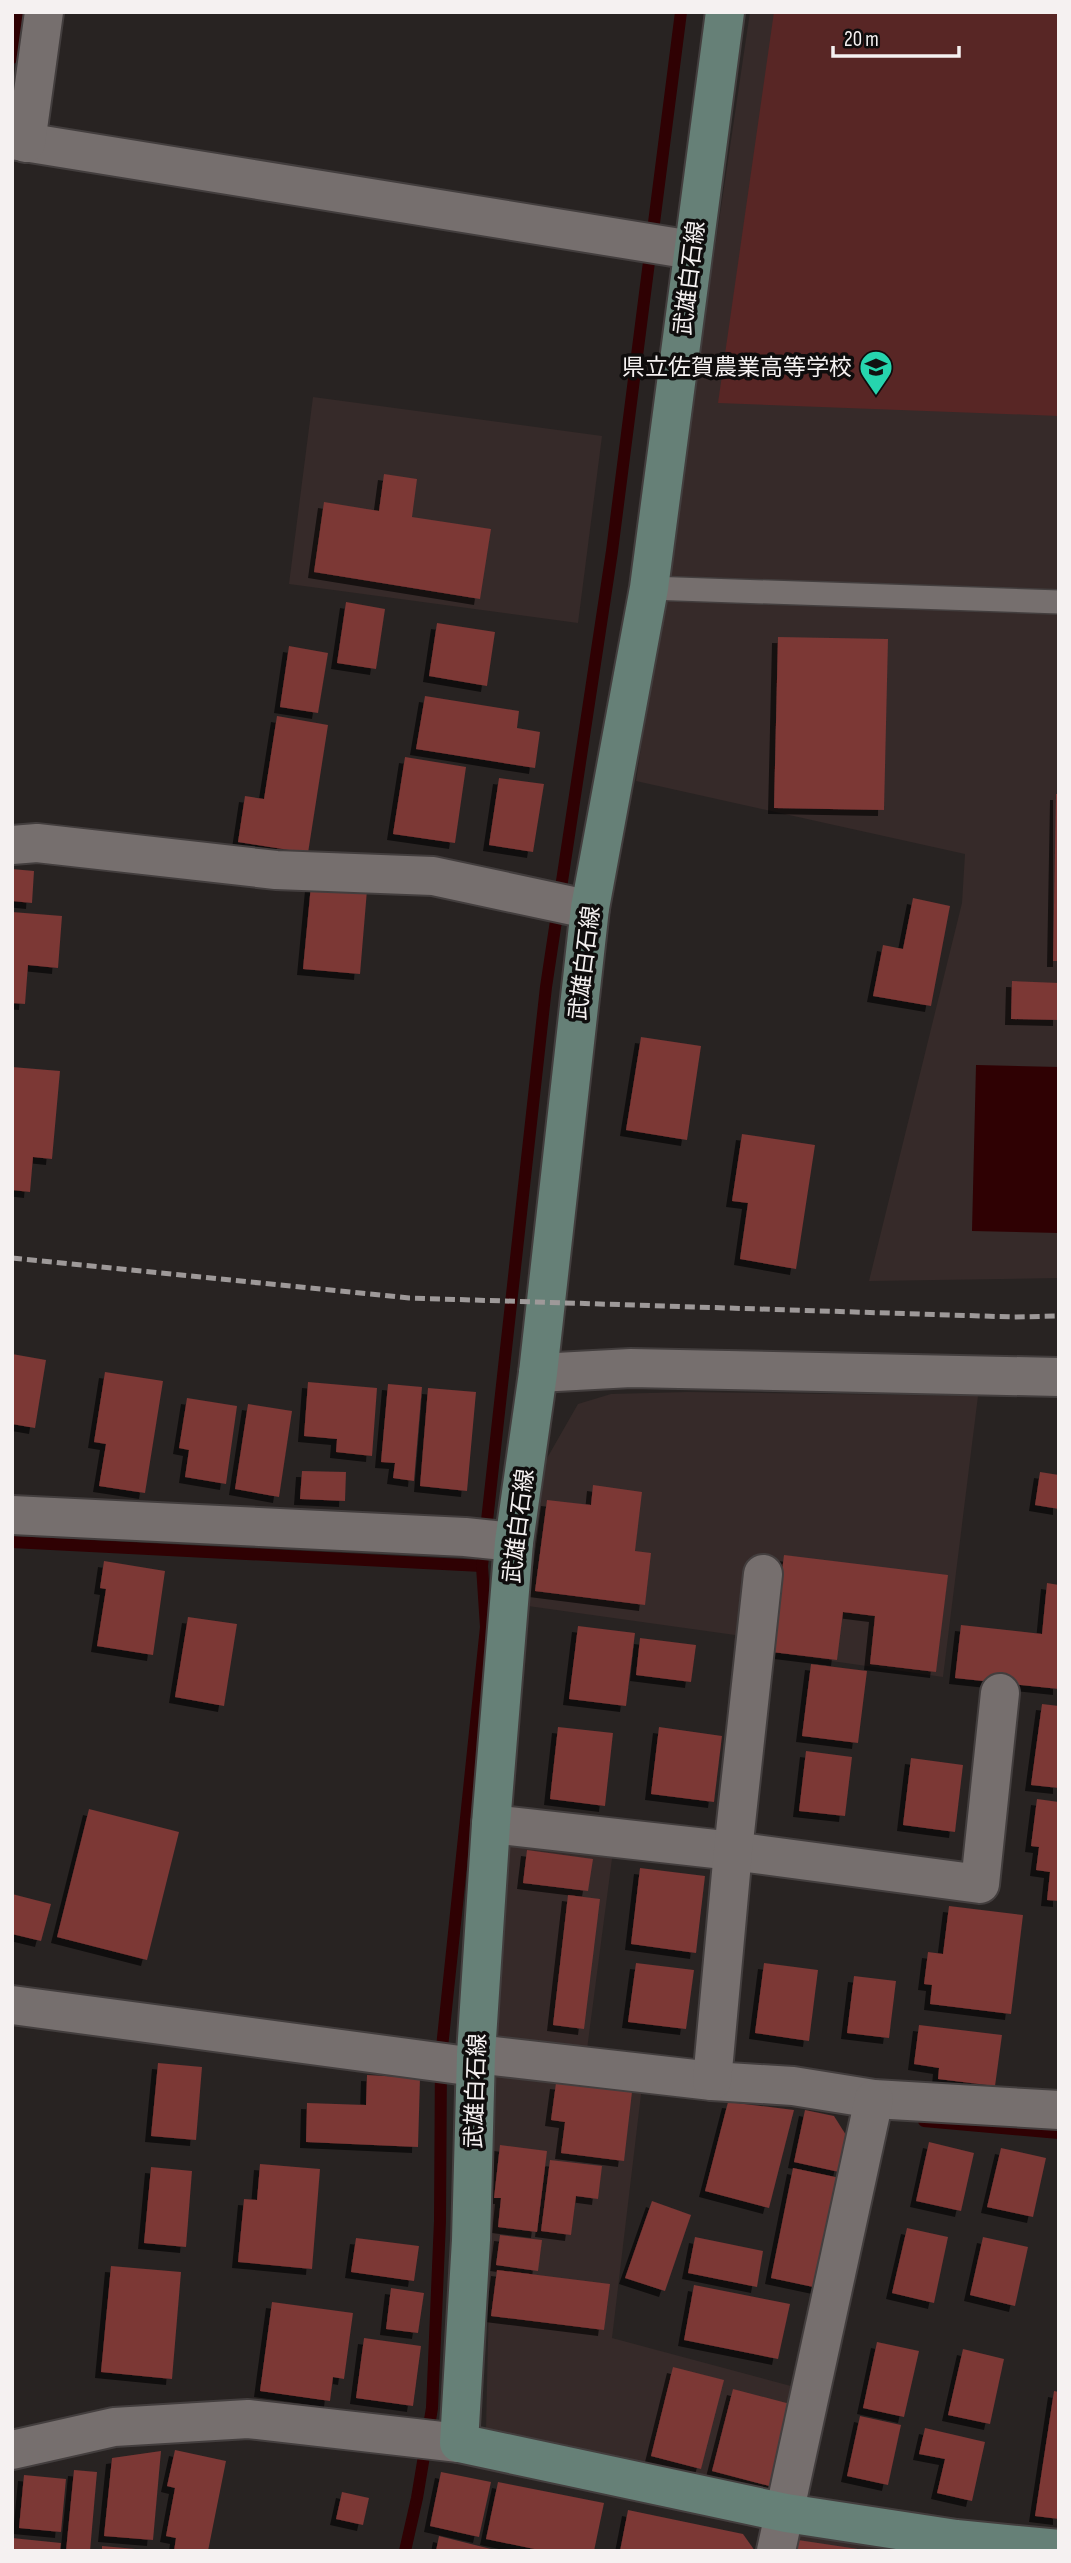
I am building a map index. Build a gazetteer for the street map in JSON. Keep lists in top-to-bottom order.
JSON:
{
  "streets": {
    "main road": ["武雄白石線"]
  },
  "places": {
    "school or university": ["県立佐賀農業高等学校"]
  },
  "scale_bar": "20 m"
}
